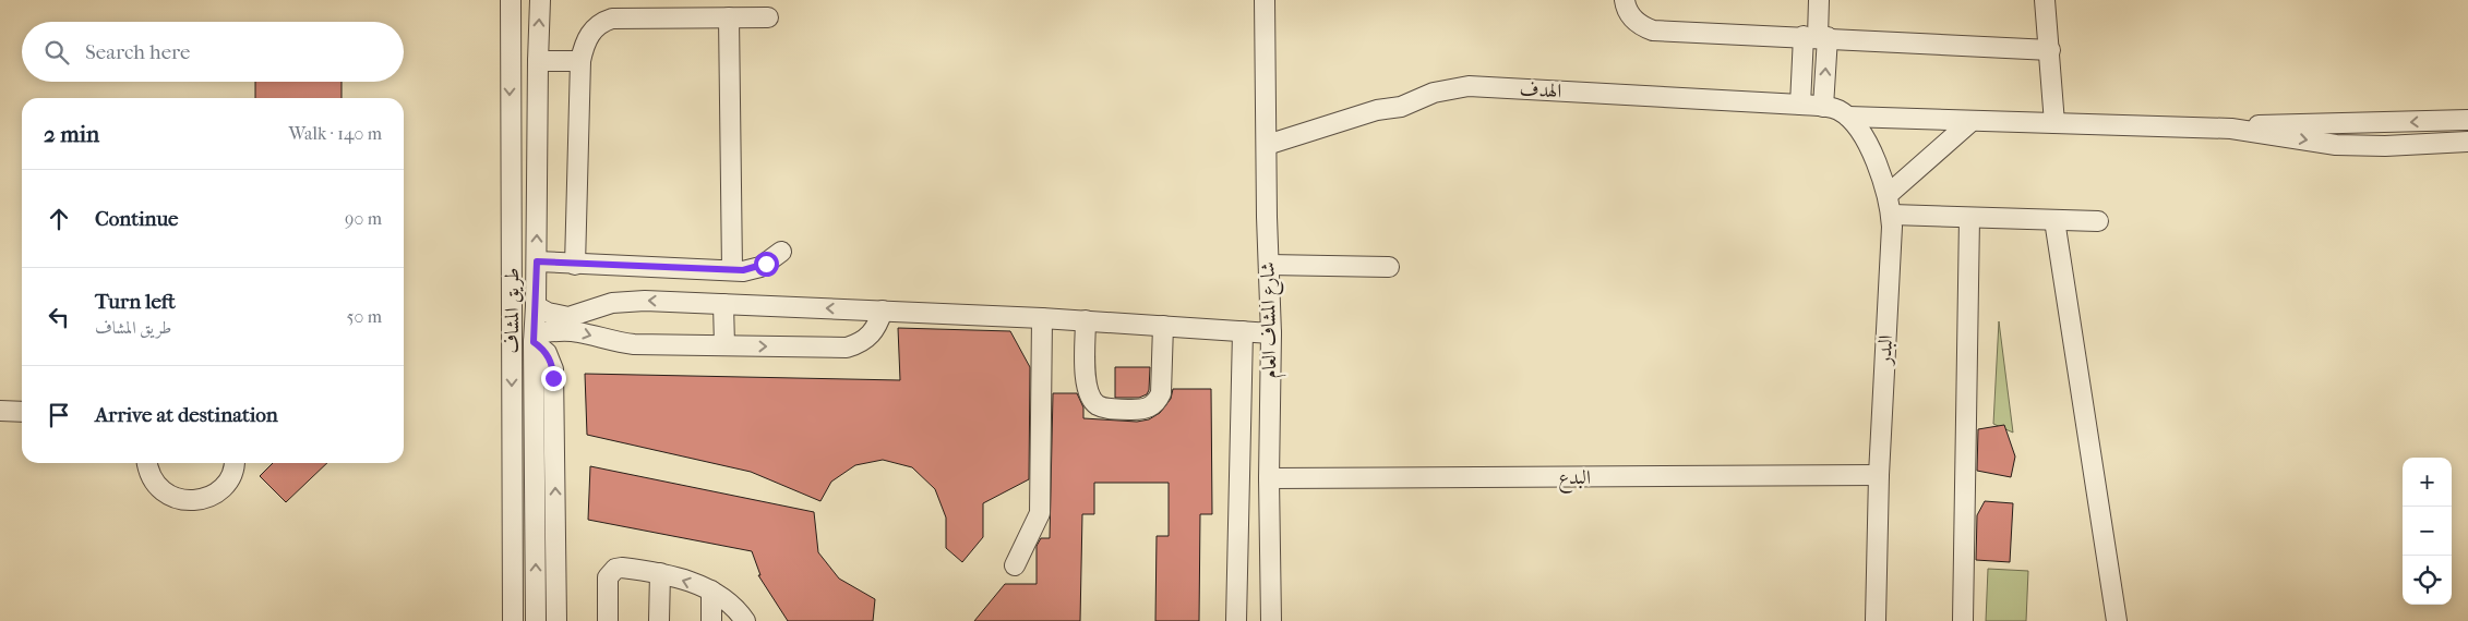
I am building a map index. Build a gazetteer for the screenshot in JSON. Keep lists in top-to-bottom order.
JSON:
{
  "streets": {
    "street": [
      "الهدف",
      "طريق المشاف",
      "شارع المشاف العام",
      "البدر",
      "البدع"
    ]
  },
  "crossings": [
    ["الهدف", "شارع المشاف العام"],
    ["شارع المشاف العام", "البدع"],
    ["البدر", "البدع"]
  ],
  "page": {
    "search": "Search here",
    "heading": ["2 min", "Walk · 140 m"],
    "list": [
      ["Continue", "90 m"],
      ["Turn left", "طريق المشاف", "50 m"],
      "Arrive at destination"
    ],
    "map_buttons": ["+", "−"]
  }
}
